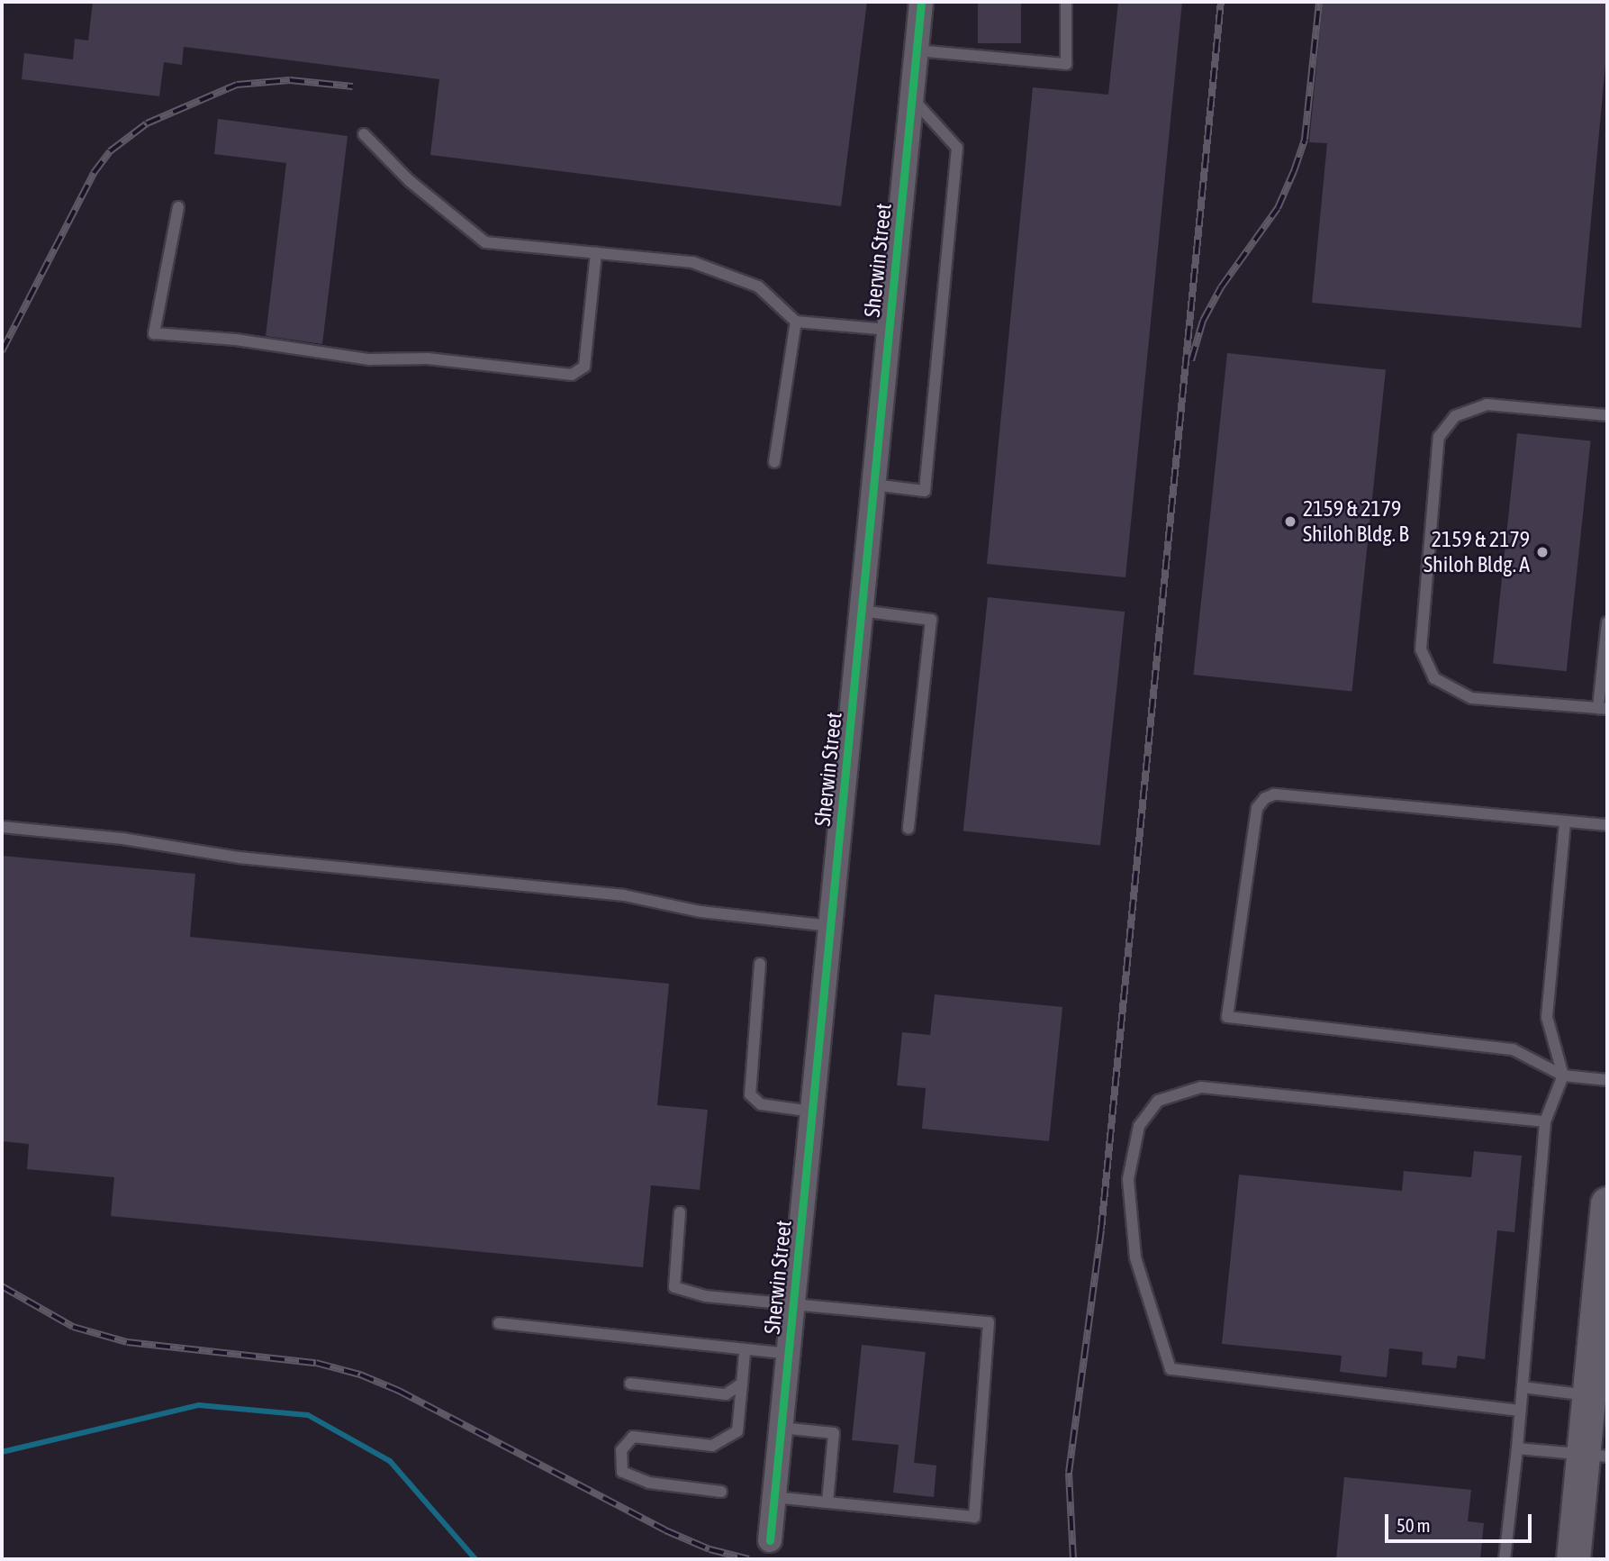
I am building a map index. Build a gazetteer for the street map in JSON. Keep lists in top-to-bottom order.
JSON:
{
  "streets": {
    "street": ["Sherwin Street"]
  },
  "places": ["2159 & 2179 Shiloh Bldg. B", "2159 & 2179 Shiloh Bldg. A"],
  "scale_bar": "50 m"
}
